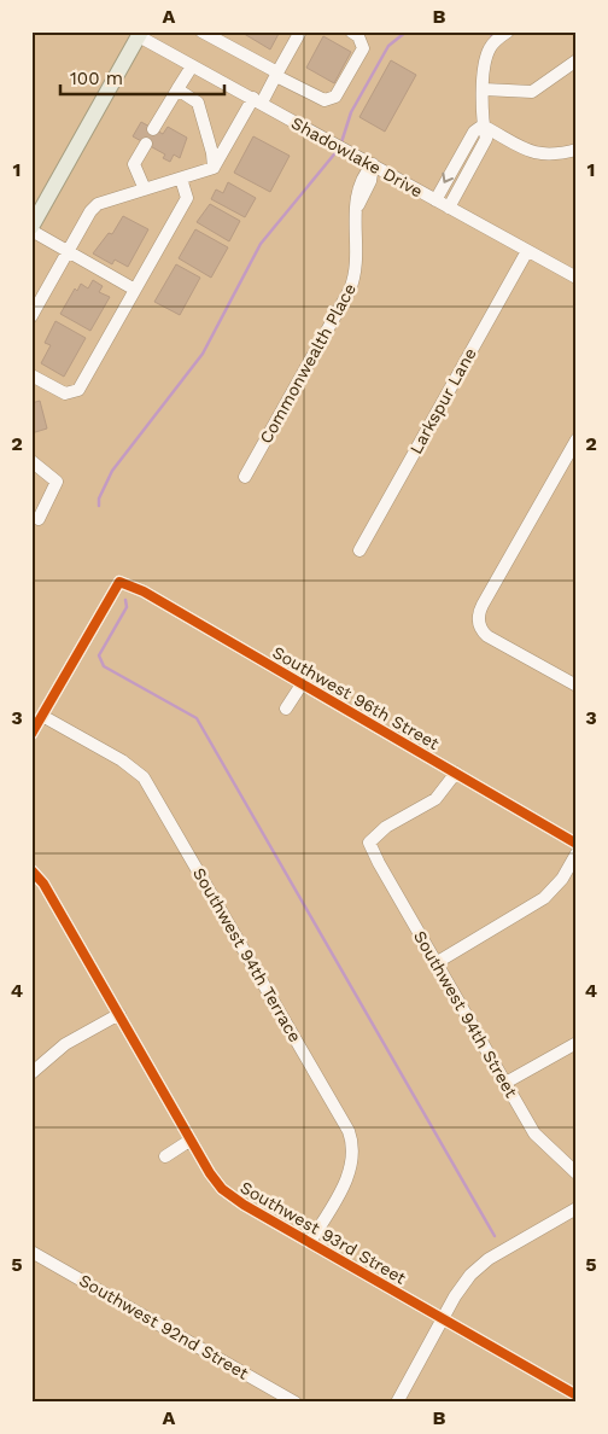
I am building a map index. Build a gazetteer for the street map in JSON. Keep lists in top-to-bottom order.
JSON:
{
  "streets": {
    "street": [
      "Shadowlake Drive",
      "Commonwealth Place",
      "Larkspur Lane",
      "Southwest 96th Street",
      "Southwest 94th Terrace",
      "Southwest 94th Street",
      "Southwest 93rd Street",
      "Southwest 92nd Street"
    ]
  },
  "crossings": [
    ["Shadowlake Drive", "Commonwealth Place"],
    ["Shadowlake Drive", "Larkspur Lane"],
    ["Southwest 96th Street", "Southwest 94th Terrace"],
    ["Southwest 96th Street", "Southwest 94th Street"],
    ["Southwest 94th Terrace", "Southwest 93rd Street"]
  ],
  "scale_bar": "100 m",
  "grid": {
    "columns": ["A", "B"],
    "rows": [
      "1",
      "2",
      "3",
      "4",
      "5"
    ]
  }
}
